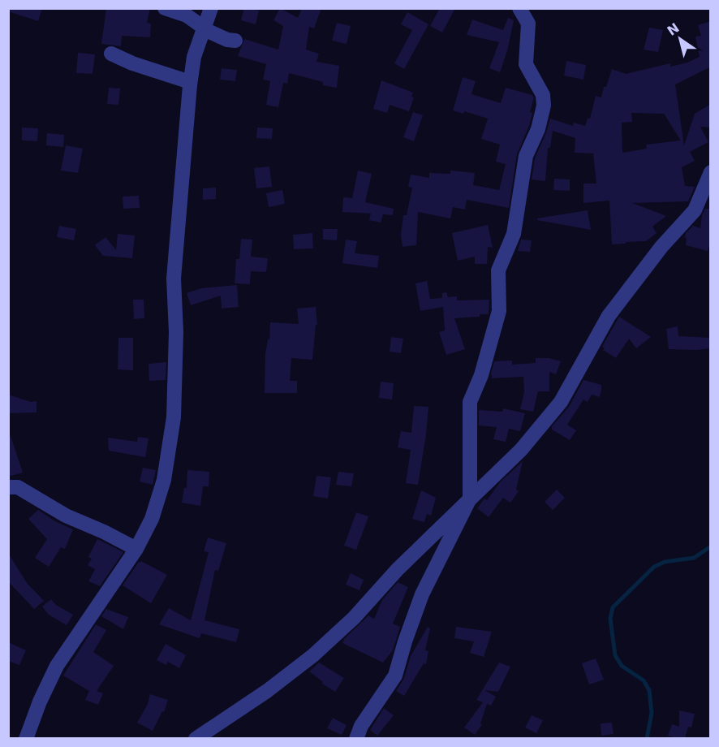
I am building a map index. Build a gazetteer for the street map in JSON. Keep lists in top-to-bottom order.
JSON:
{
  "north": "top left"
}
